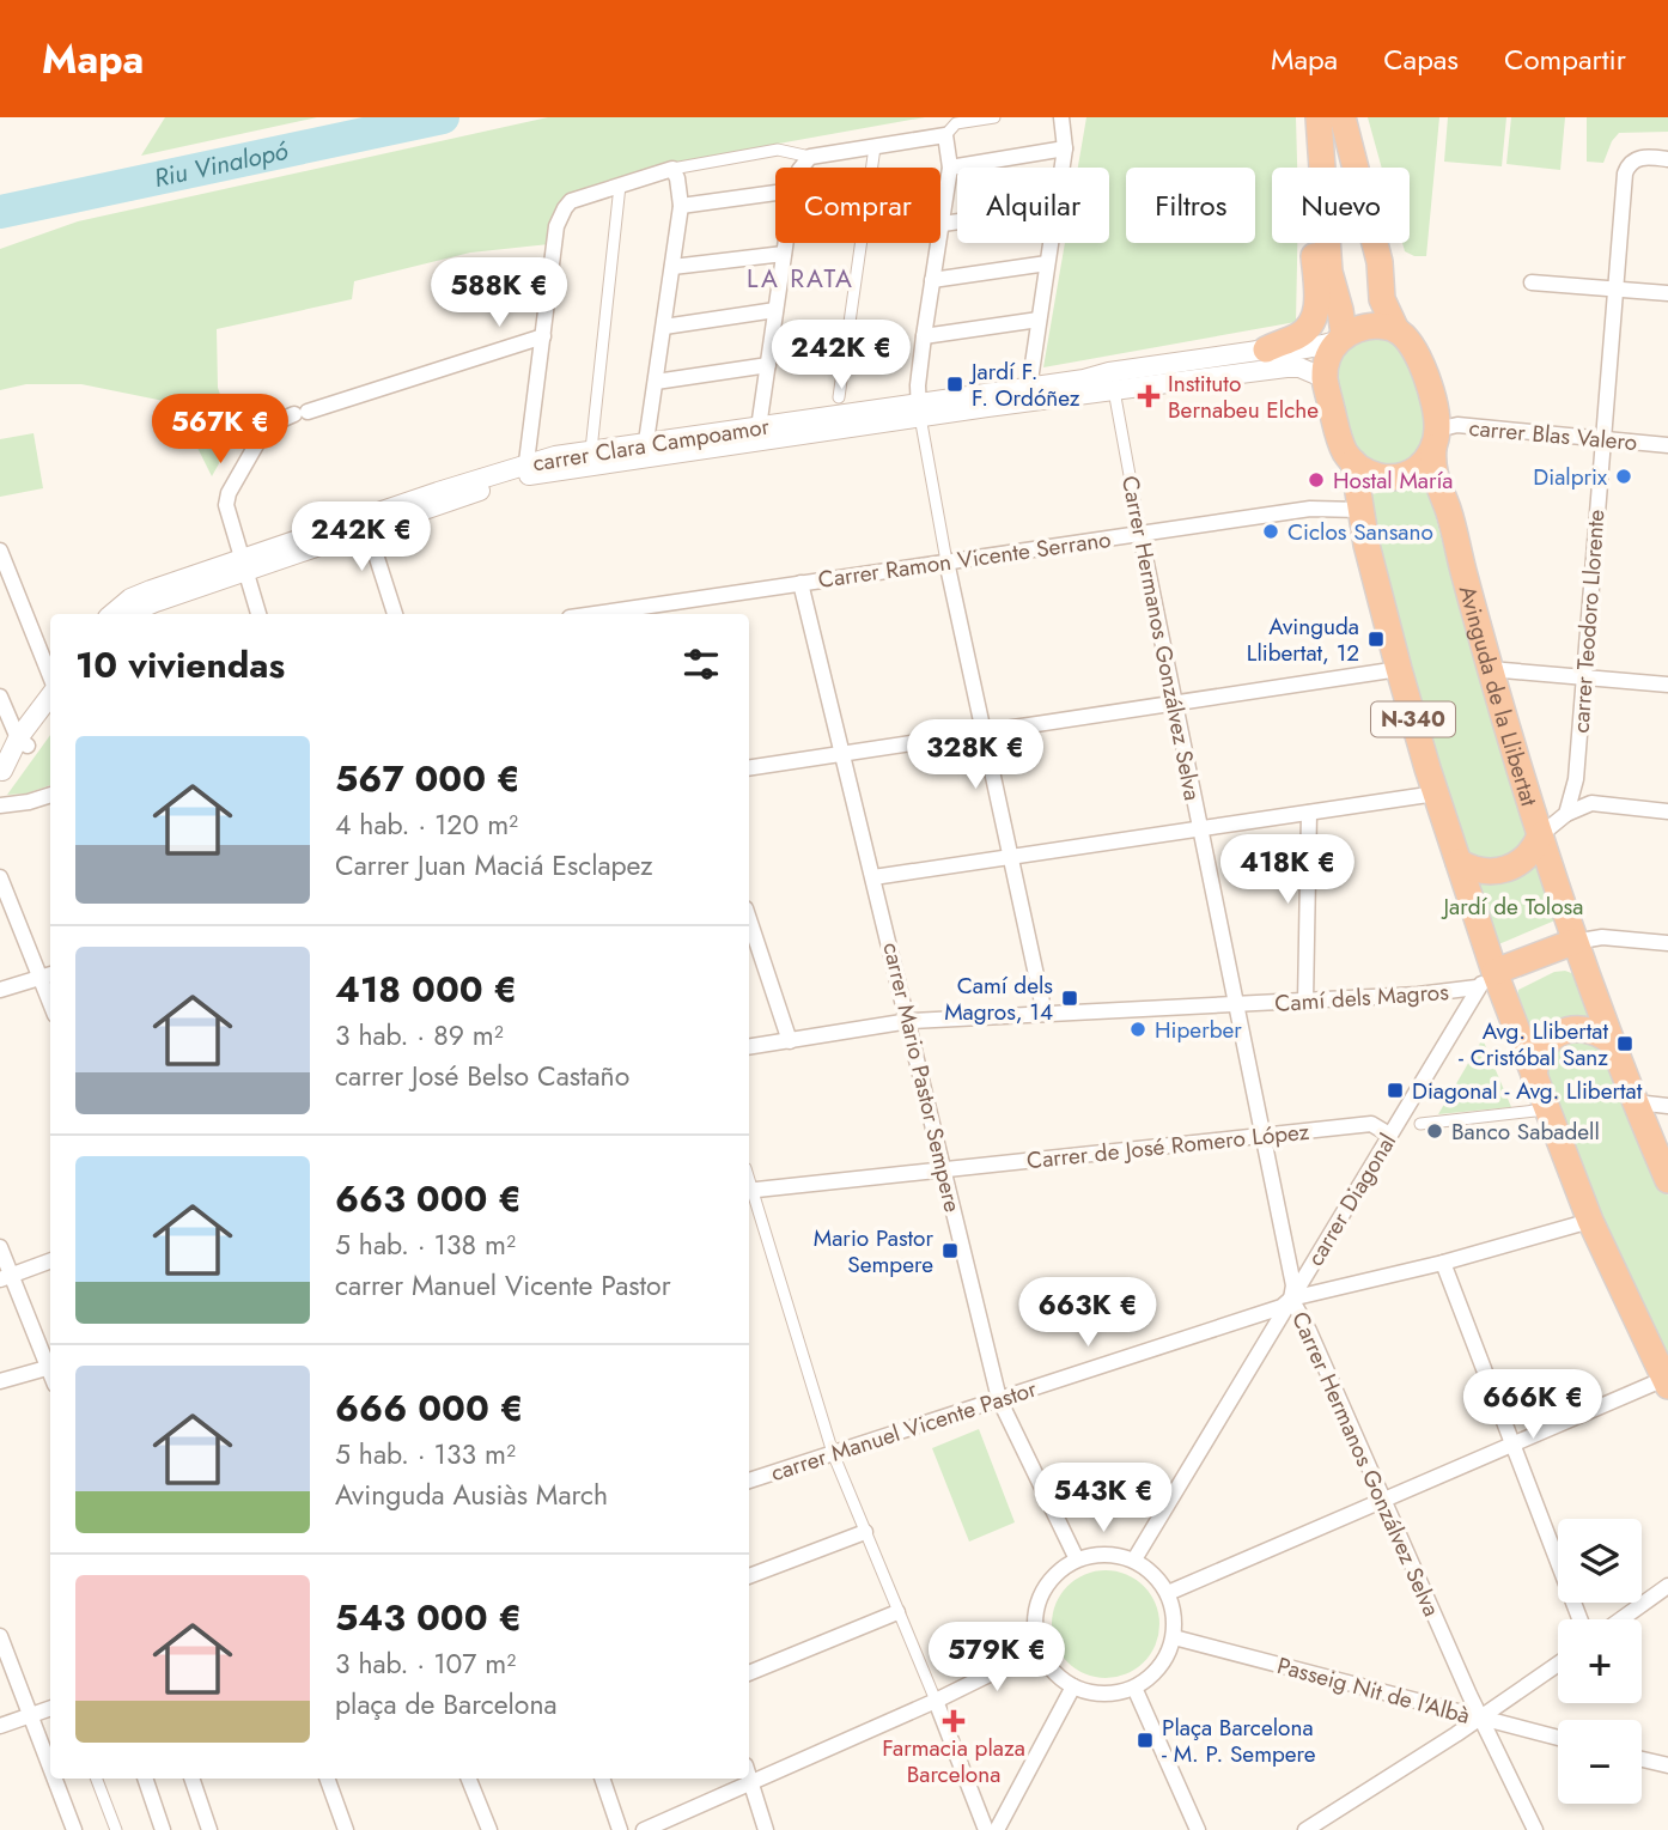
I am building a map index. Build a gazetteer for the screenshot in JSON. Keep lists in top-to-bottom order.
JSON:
{
  "streets": {
    "highway": ["Avinguda de la Llibertat", "N-340"],
    "street": [
      "carrer Blas Valero",
      "carrer Clara Campoamor",
      "Carrer Ramon Vicente Serrano",
      "carrer Teodoro Llorente",
      "Carrer Hermanos Gonzálvez Selva",
      "Camí dels Magros",
      "carrer Mario Pastor Sempere",
      "Carrer de José Romero López",
      "carrer Diagonal",
      "carrer Manuel Vicente Pastor",
      "Passeig Nit de l'Albà"
    ]
  },
  "crossings": [
    ["carrer Blas Valero", "carrer Clara Campoamor"],
    ["carrer Blas Valero", "carrer Teodoro Llorente"],
    ["carrer Blas Valero", "Avinguda de la Llibertat"],
    ["carrer Blas Valero", "N-340"],
    ["carrer Clara Campoamor", "Carrer Hermanos Gonzálvez Selva"],
    ["carrer Clara Campoamor", "Avinguda de la Llibertat"],
    ["carrer Clara Campoamor", "N-340"],
    ["Carrer Ramon Vicente Serrano", "Carrer Hermanos Gonzálvez Selva"],
    ["Carrer Ramon Vicente Serrano", "N-340"],
    ["Carrer Ramon Vicente Serrano", "carrer Mario Pastor Sempere"],
    ["Carrer Hermanos Gonzálvez Selva", "Camí dels Magros"],
    ["Carrer Hermanos Gonzálvez Selva", "Carrer de José Romero López"],
    ["Carrer Hermanos Gonzálvez Selva", "carrer Diagonal"],
    ["Carrer Hermanos Gonzálvez Selva", "carrer Manuel Vicente Pastor"],
    ["Carrer Hermanos Gonzálvez Selva", "Passeig Nit de l'Albà"],
    ["Avinguda de la Llibertat", "N-340"],
    ["N-340", "Camí dels Magros"],
    ["N-340", "carrer Diagonal"],
    ["N-340", "carrer Manuel Vicente Pastor"],
    ["Camí dels Magros", "carrer Mario Pastor Sempere"],
    ["Camí dels Magros", "carrer Diagonal"],
    ["carrer Mario Pastor Sempere", "Carrer de José Romero López"],
    ["carrer Mario Pastor Sempere", "carrer Diagonal"],
    ["carrer Mario Pastor Sempere", "carrer Manuel Vicente Pastor"],
    ["carrer Mario Pastor Sempere", "Passeig Nit de l'Albà"],
    ["Carrer de José Romero López", "carrer Diagonal"],
    ["carrer Diagonal", "carrer Manuel Vicente Pastor"],
    ["carrer Diagonal", "Passeig Nit de l'Albà"]
  ],
  "districts": ["LA RATA"],
  "water": ["Riu Vinalopó"],
  "parks": ["Jardí de Tolosa"],
  "places": {
    "transit": [
      "Jardí F. F. Ordóñez",
      "Avinguda Llibertat, 12",
      "Camí dels Magros, 14",
      "Avg. Llibertat - Cristóbal Sanz",
      "Diagonal - Avg. Llibertat",
      "Mario Pastor Sempere",
      "Plaça Barcelona - M. P. Sempere"
    ],
    "health": ["Instituto Bernabeu Elche", "Farmacia plaza Barcelona"],
    "other": [
      "Dialprix",
      "Hostal María",
      "Ciclos Sansano",
      "Hiperber",
      "Banco Sabadell"
    ]
  },
  "page": {
    "header": "Mapa",
    "nav": ["Mapa", "Capas", "Compartir"],
    "chip": [
      "Comprar",
      "Alquilar",
      "Filtros",
      "Nuevo"
    ],
    "price": [
      "588K €",
      "242K €",
      "567K €",
      "242K €",
      "328K €",
      "418K €",
      "663K €",
      "666K €",
      "543K €",
      "579K €"
    ],
    "heading": "10 viviendas",
    "list": [
      {
        "name": "567 000 €",
        "note": "4 hab. · 120 m² · Carrer Juan Maciá Esclapez"
      },
      {
        "name": "418 000 €",
        "note": "3 hab. · 89 m² · carrer José Belso Castaño"
      },
      {
        "name": "663 000 €",
        "note": "5 hab. · 138 m² · carrer Manuel Vicente Pastor"
      },
      {
        "name": "666 000 €",
        "note": "5 hab. · 133 m² · Avinguda Ausiàs March"
      },
      {
        "name": "543 000 €",
        "note": "3 hab. · 107 m² · plaça de Barcelona"
      }
    ],
    "map_buttons": ["+", "−"]
  }
}
